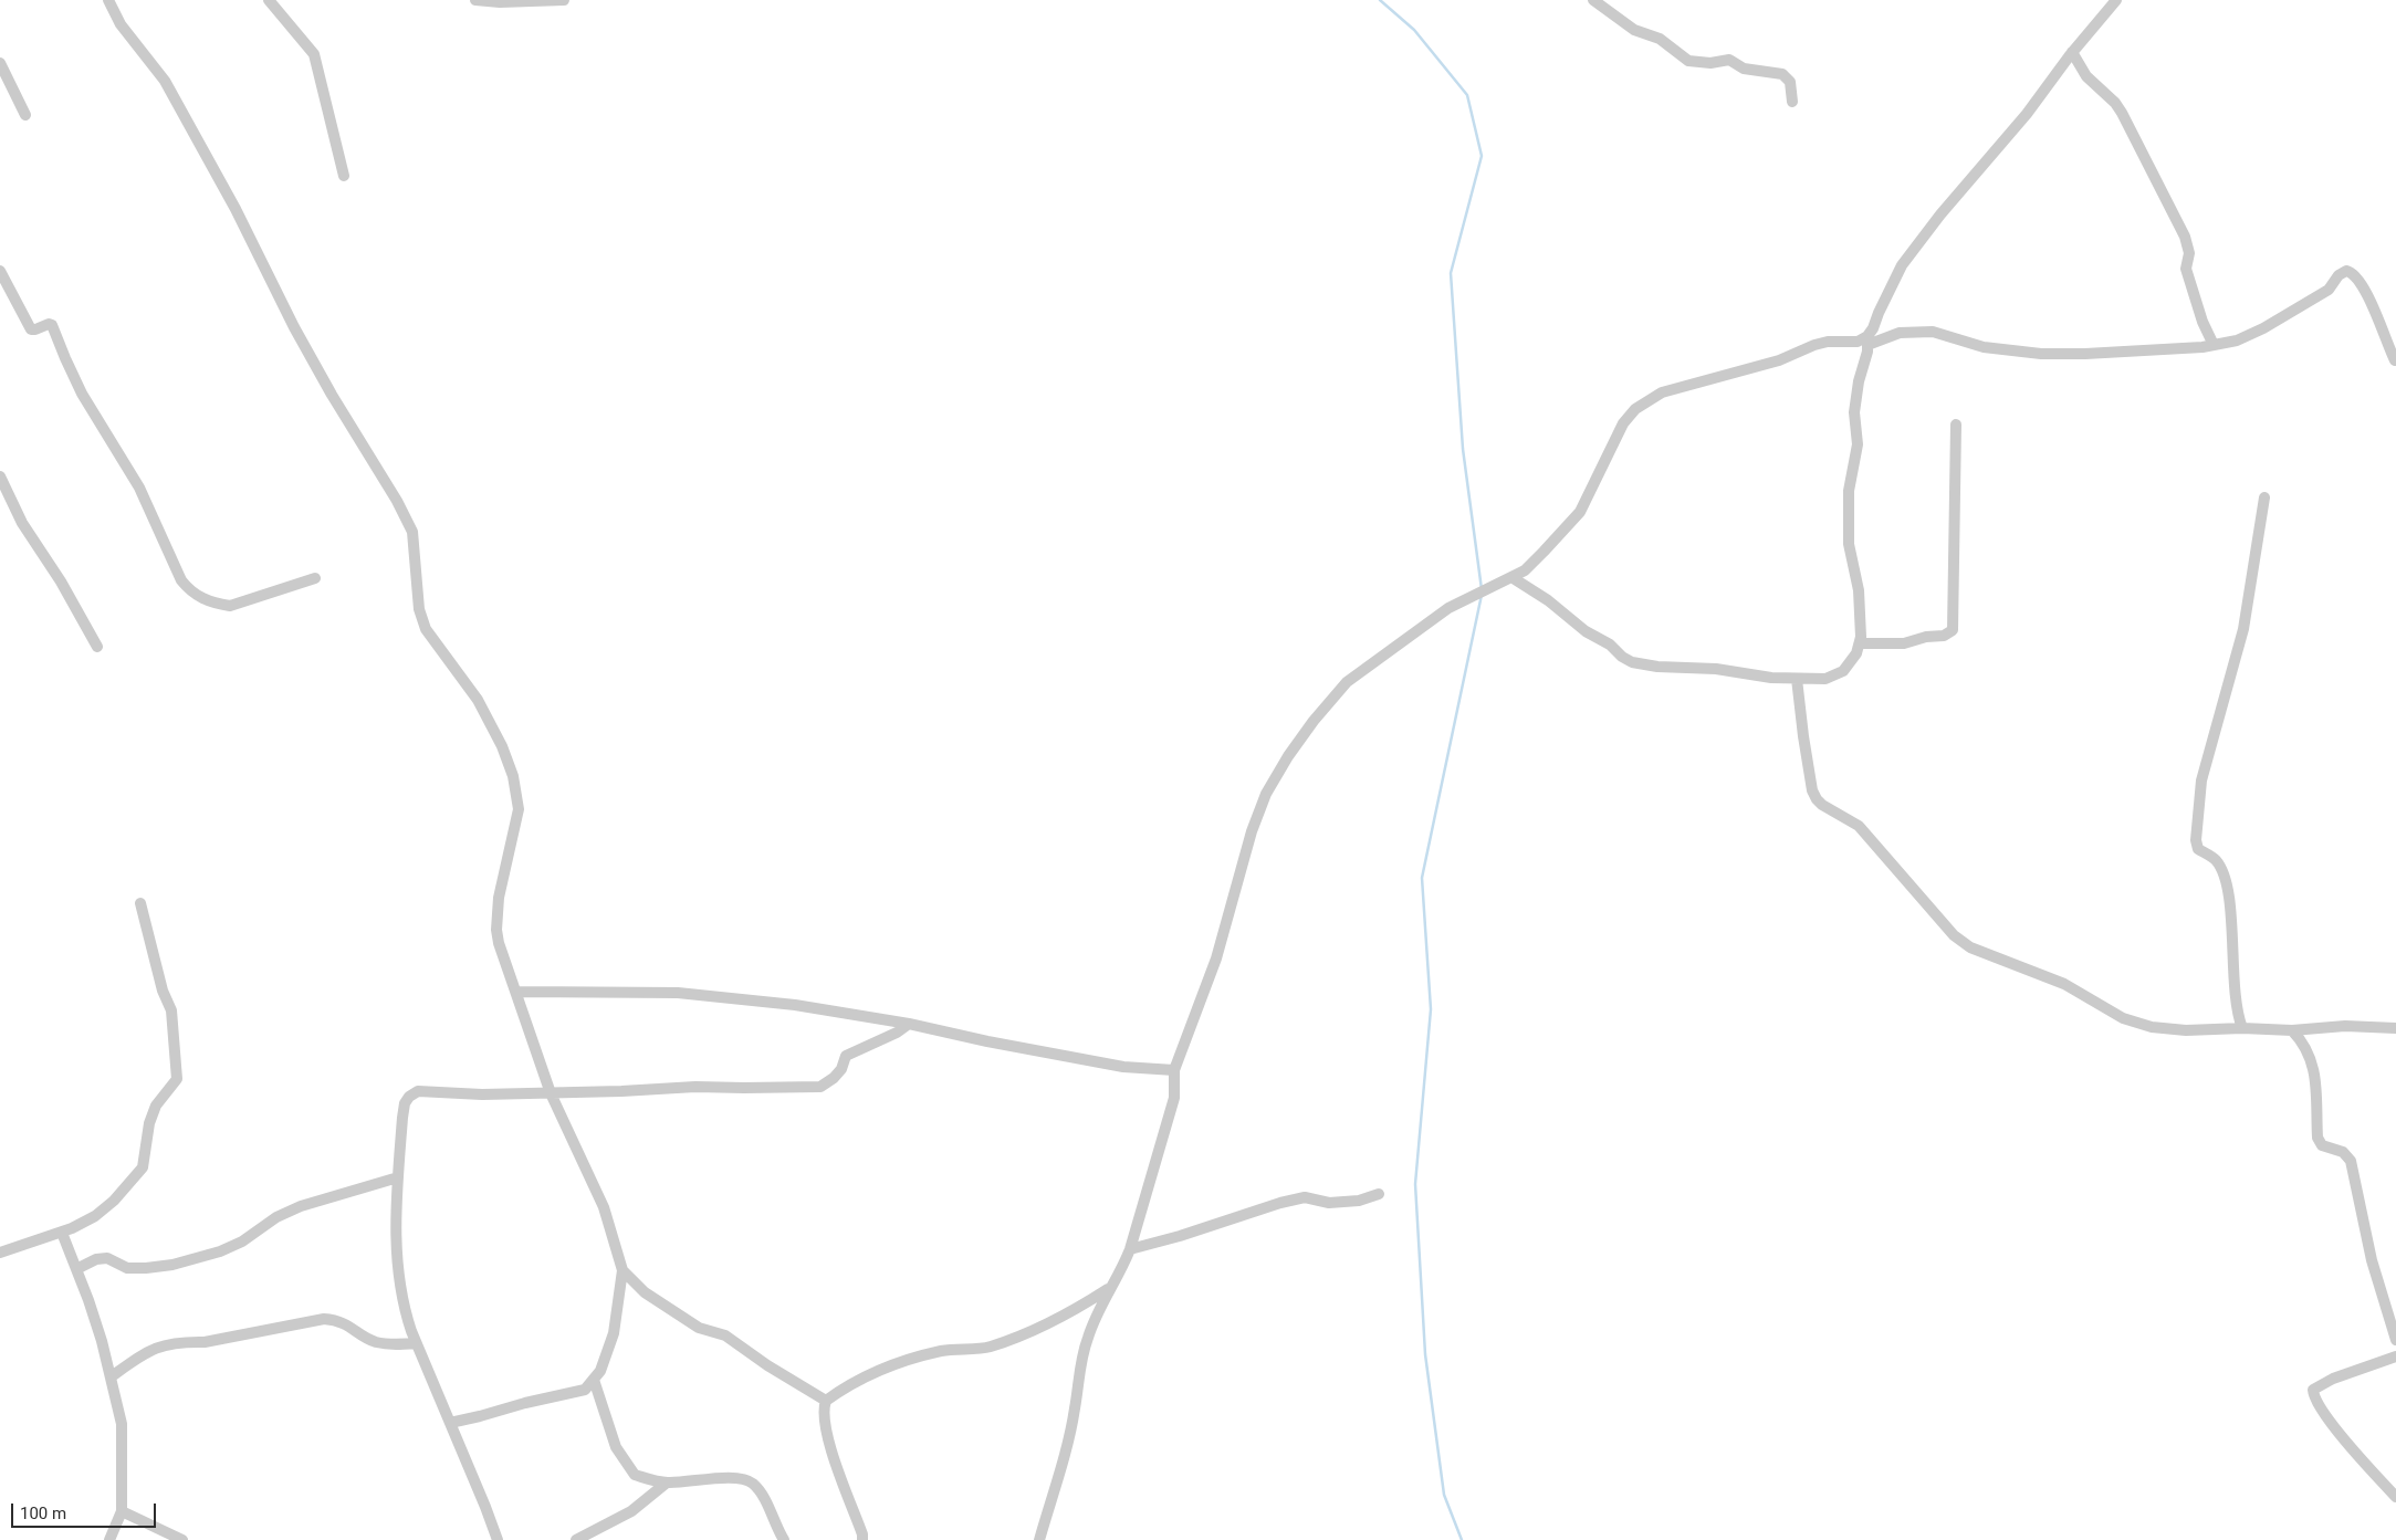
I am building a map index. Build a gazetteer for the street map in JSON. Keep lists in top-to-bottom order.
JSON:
{
  "scale_bar": "100 m"
}
